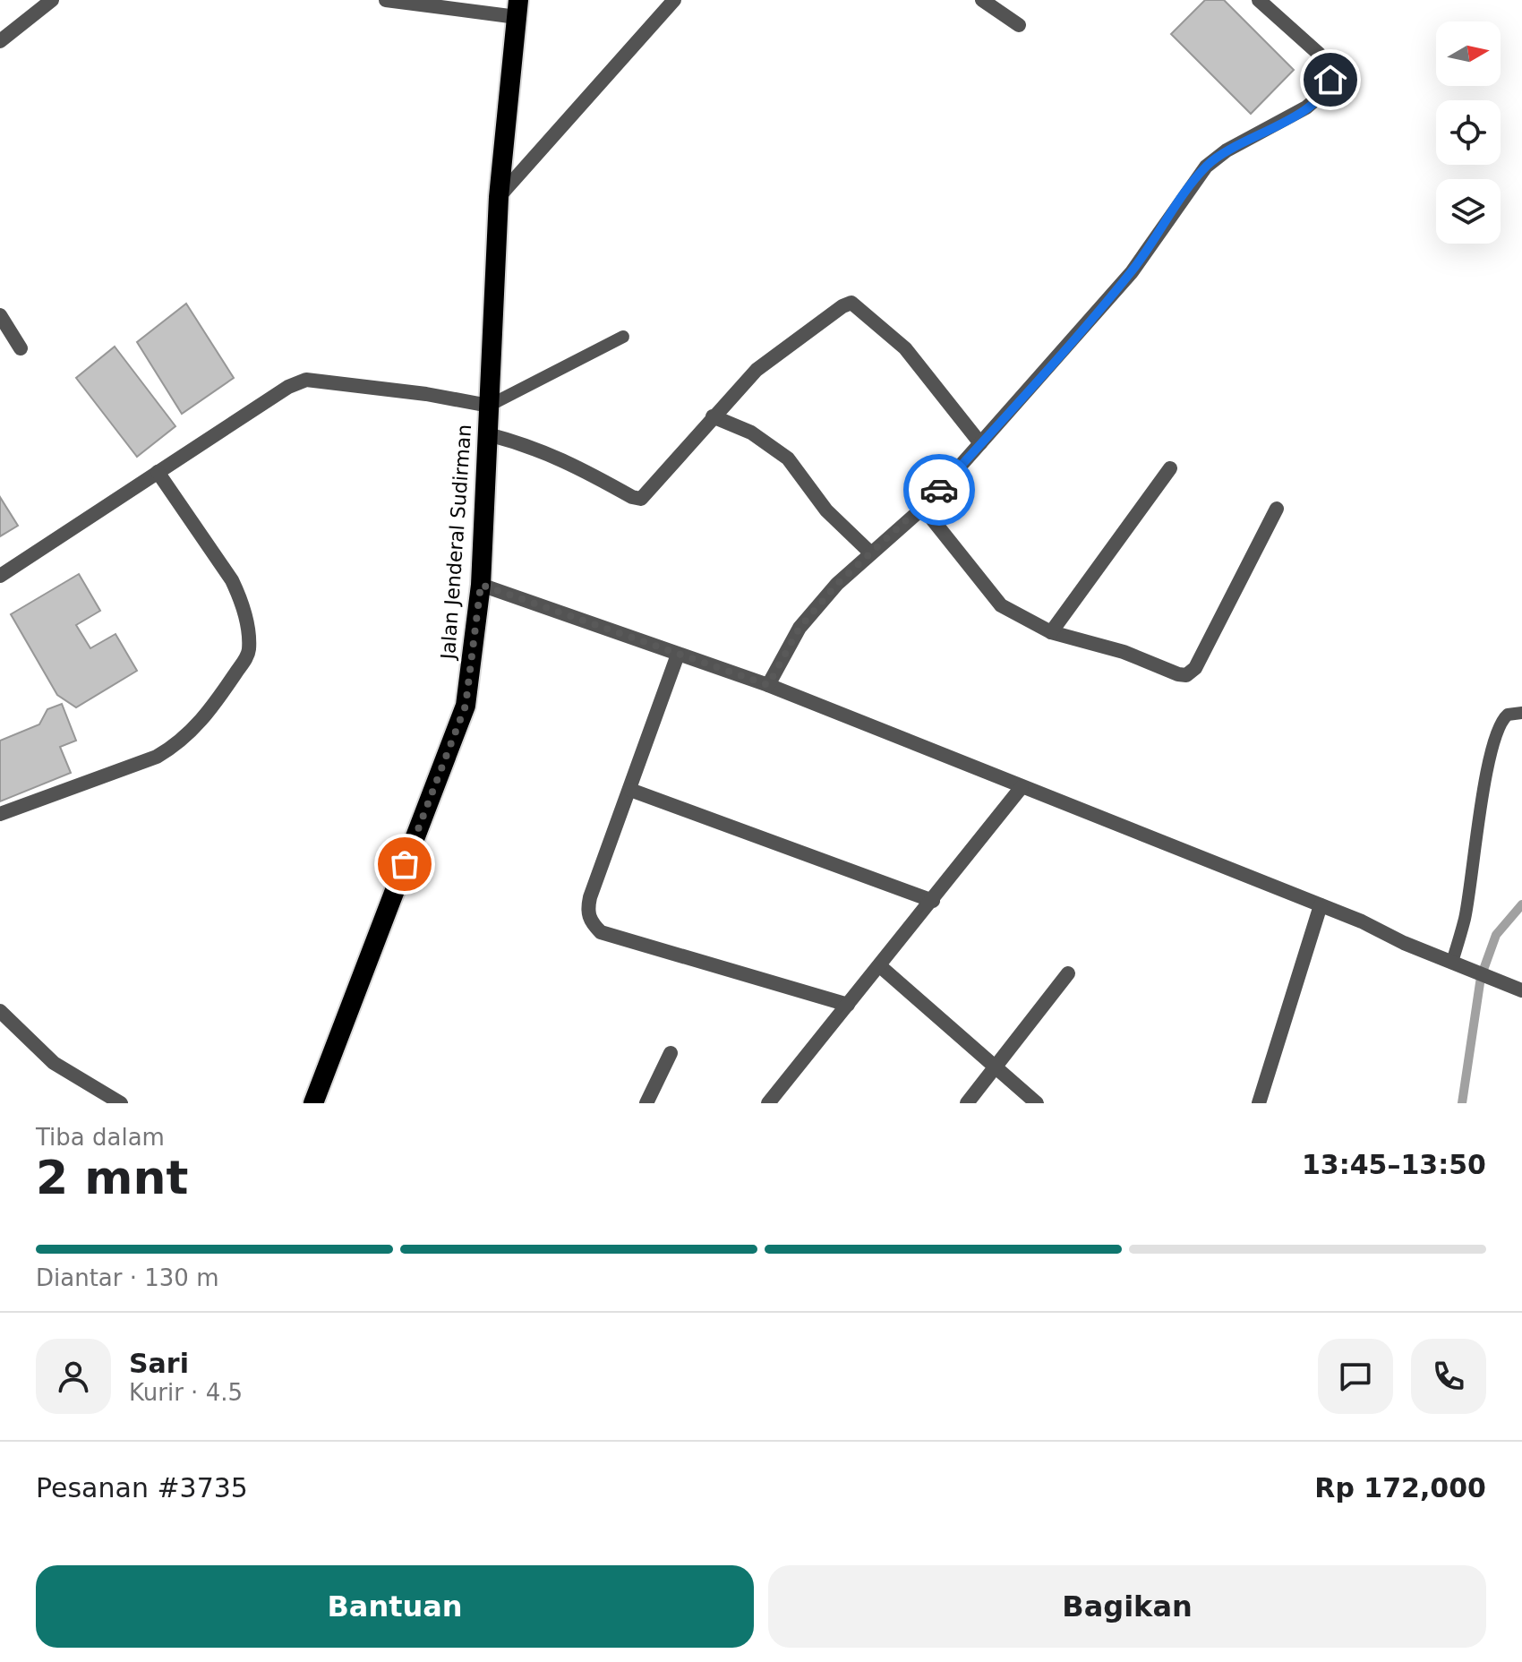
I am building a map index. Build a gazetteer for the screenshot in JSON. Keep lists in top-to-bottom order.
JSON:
{
  "streets": {
    "highway": ["Jalan Jenderal Sudirman"]
  },
  "north": "right",
  "page": {
    "heading": ["2 mnt", "Tiba dalam", "13:45–13:50"],
    "panel": [
      "Sari",
      "Kurir · 4.5",
      "Pesanan #3735",
      "Rp 172,000"
    ],
    "bar": "Diantar · 130 m",
    "buttons": ["Bantuan", "Bagikan"]
  }
}
